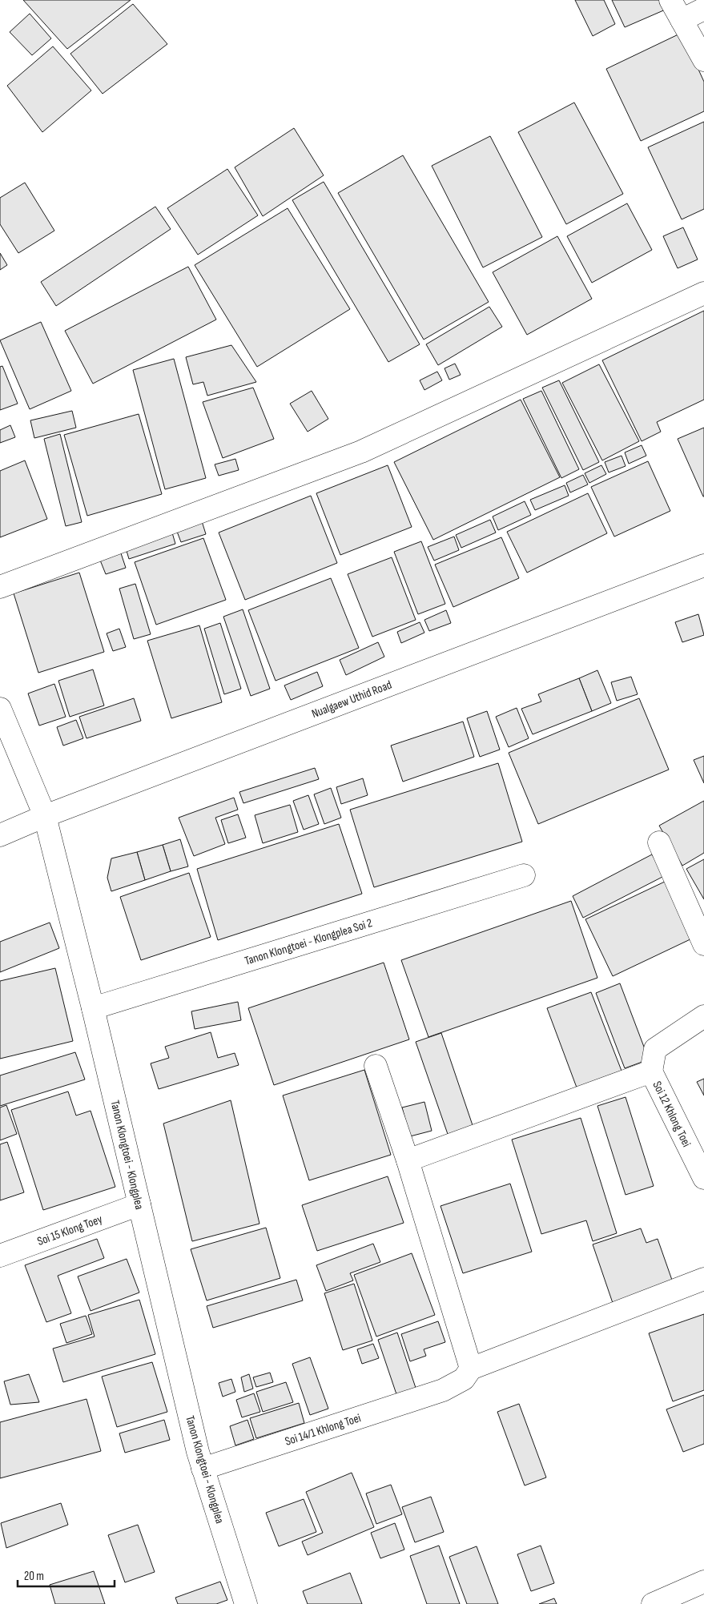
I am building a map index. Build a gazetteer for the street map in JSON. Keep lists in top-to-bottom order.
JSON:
{
  "streets": {
    "street": [
      "Nualgaew Uthid Road",
      "Tanon Klongtoei - Klongplea Soi 2",
      "Soi 12 Khlong Toei",
      "Tanon Klongtoei - Klongplea",
      "Soi 15 Klong Toey",
      "Soi 14/1 Khlong Toei"
    ]
  },
  "crossings": [
    ["Nualgaew Uthid Road", "Tanon Klongtoei - Klongplea"],
    ["Tanon Klongtoei - Klongplea Soi 2", "Tanon Klongtoei - Klongplea"],
    ["Tanon Klongtoei - Klongplea", "Soi 15 Klong Toey"],
    ["Tanon Klongtoei - Klongplea", "Soi 14/1 Khlong Toei"]
  ],
  "scale_bar": "20 m"
}
